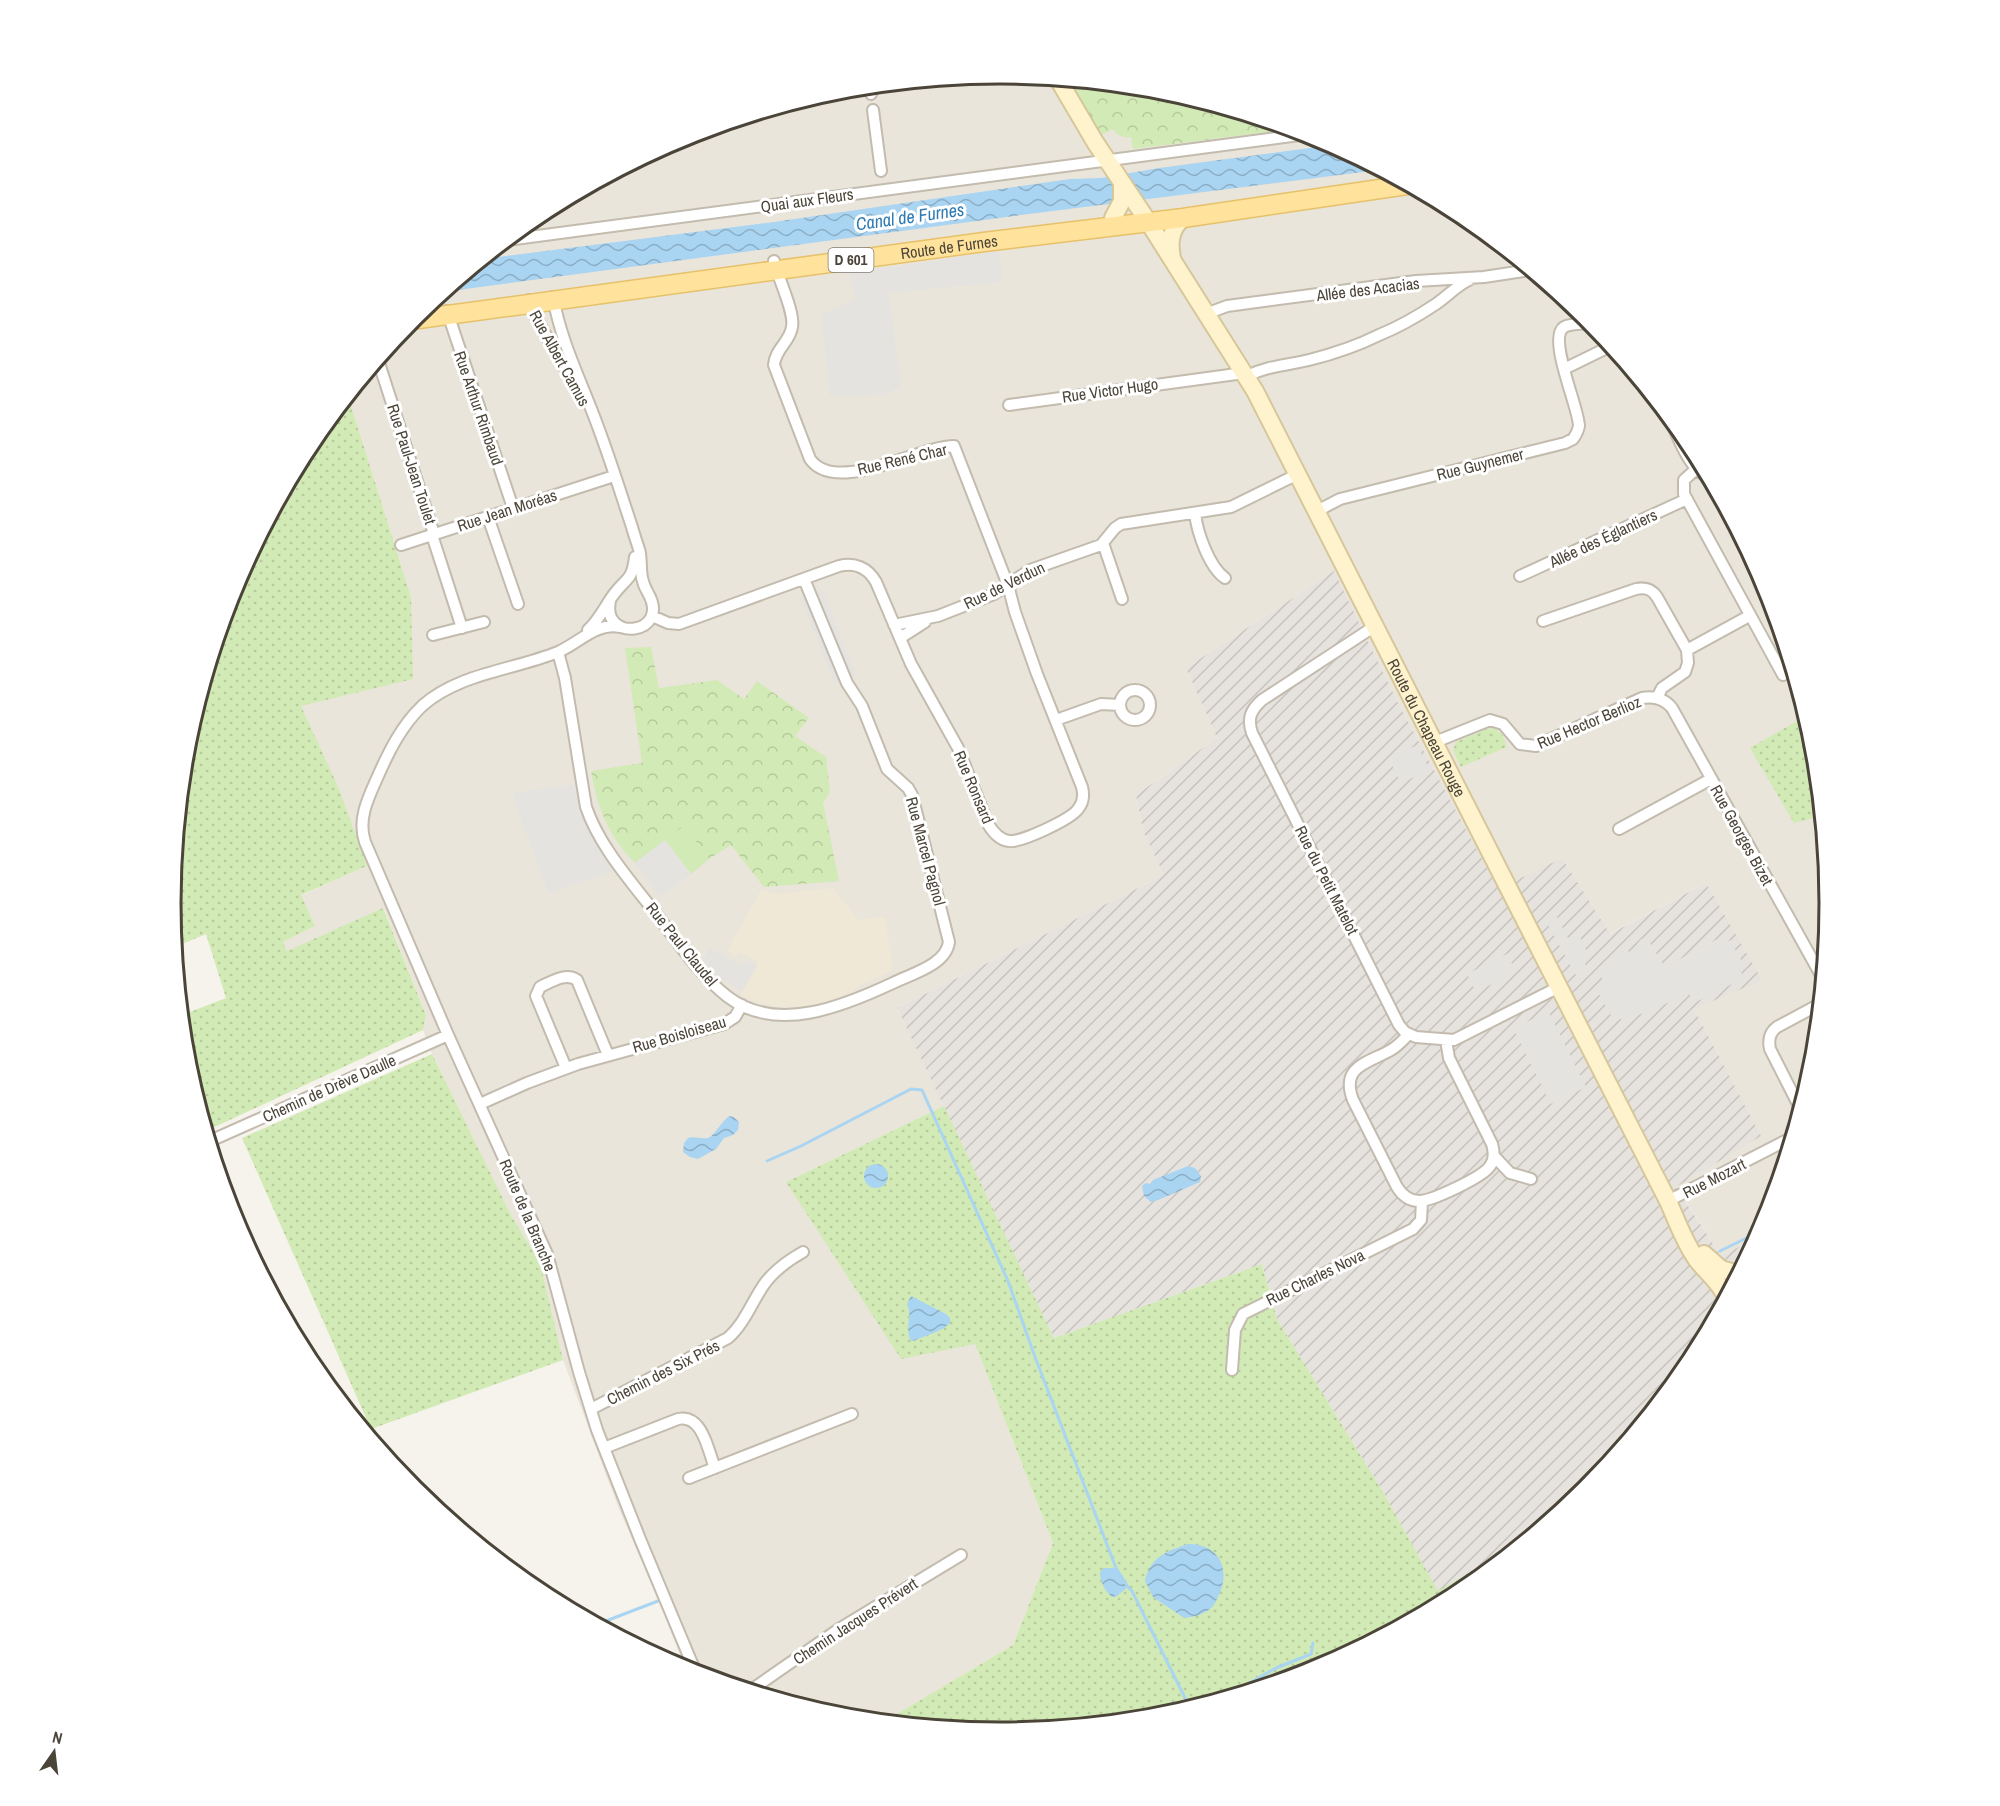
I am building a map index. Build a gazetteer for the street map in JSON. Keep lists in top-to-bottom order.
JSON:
{
  "streets": {
    "main road": ["Route de Furnes", "D 601"],
    "street": [
      "Quai aux Fleurs",
      "Allée des Acacias",
      "Rue Albert Camus",
      "Rue Victor Hugo",
      "Rue Arthur Rimbaud",
      "Rue René Char",
      "Rue Paul-Jean Toulet",
      "Rue Guynemer",
      "Rue Jean Moréas",
      "Allée des Églantiers",
      "Rue de Verdun",
      "Rue Hector Berlioz",
      "Route du Chapeau Rouge",
      "Rue Ronsard",
      "Rue Georges Bizet",
      "Rue Marcel Pagnol",
      "Rue du Petit Matelot",
      "Rue Paul Claudel",
      "Rue Boisloiseau",
      "Chemin de Drève Daulle",
      "Rue Mozart",
      "Route de la Branche",
      "Rue Charles Nova",
      "Chemin des Six Prés",
      "Chemin Jacques Prévert"
    ]
  },
  "crossings": [
    ["Quai aux Fleurs", "Route du Chapeau Rouge"],
    ["Route de Furnes", "Rue Albert Camus"],
    ["Route de Furnes", "Rue Arthur Rimbaud"],
    ["Route de Furnes", "Rue René Char"],
    ["Route de Furnes", "Route du Chapeau Rouge"],
    ["Allée des Acacias", "Rue Victor Hugo"],
    ["Allée des Acacias", "Route du Chapeau Rouge"],
    ["Rue Albert Camus", "Rue Jean Moréas"],
    ["Rue Victor Hugo", "Route du Chapeau Rouge"],
    ["Rue Arthur Rimbaud", "Rue Jean Moréas"],
    ["Rue René Char", "Rue de Verdun"],
    ["Rue René Char", "Rue Ronsard"],
    ["Rue Paul-Jean Toulet", "Rue Jean Moréas"],
    ["Rue Guynemer", "Route du Chapeau Rouge"],
    ["Rue de Verdun", "Route du Chapeau Rouge"],
    ["Rue de Verdun", "Rue Ronsard"],
    ["Rue Hector Berlioz", "Route du Chapeau Rouge"],
    ["Rue Hector Berlioz", "Rue Georges Bizet"],
    ["Route du Chapeau Rouge", "Rue du Petit Matelot"],
    ["Route du Chapeau Rouge", "Rue Mozart"],
    ["Rue Marcel Pagnol", "Rue Paul Claudel"],
    ["Rue Paul Claudel", "Rue Boisloiseau"],
    ["Rue Paul Claudel", "Route de la Branche"],
    ["Rue Boisloiseau", "Route de la Branche"],
    ["Chemin de Drève Daulle", "Route de la Branche"],
    ["Route de la Branche", "Chemin des Six Prés"]
  ],
  "water": ["Canal de Furnes"],
  "north": "top"
}
